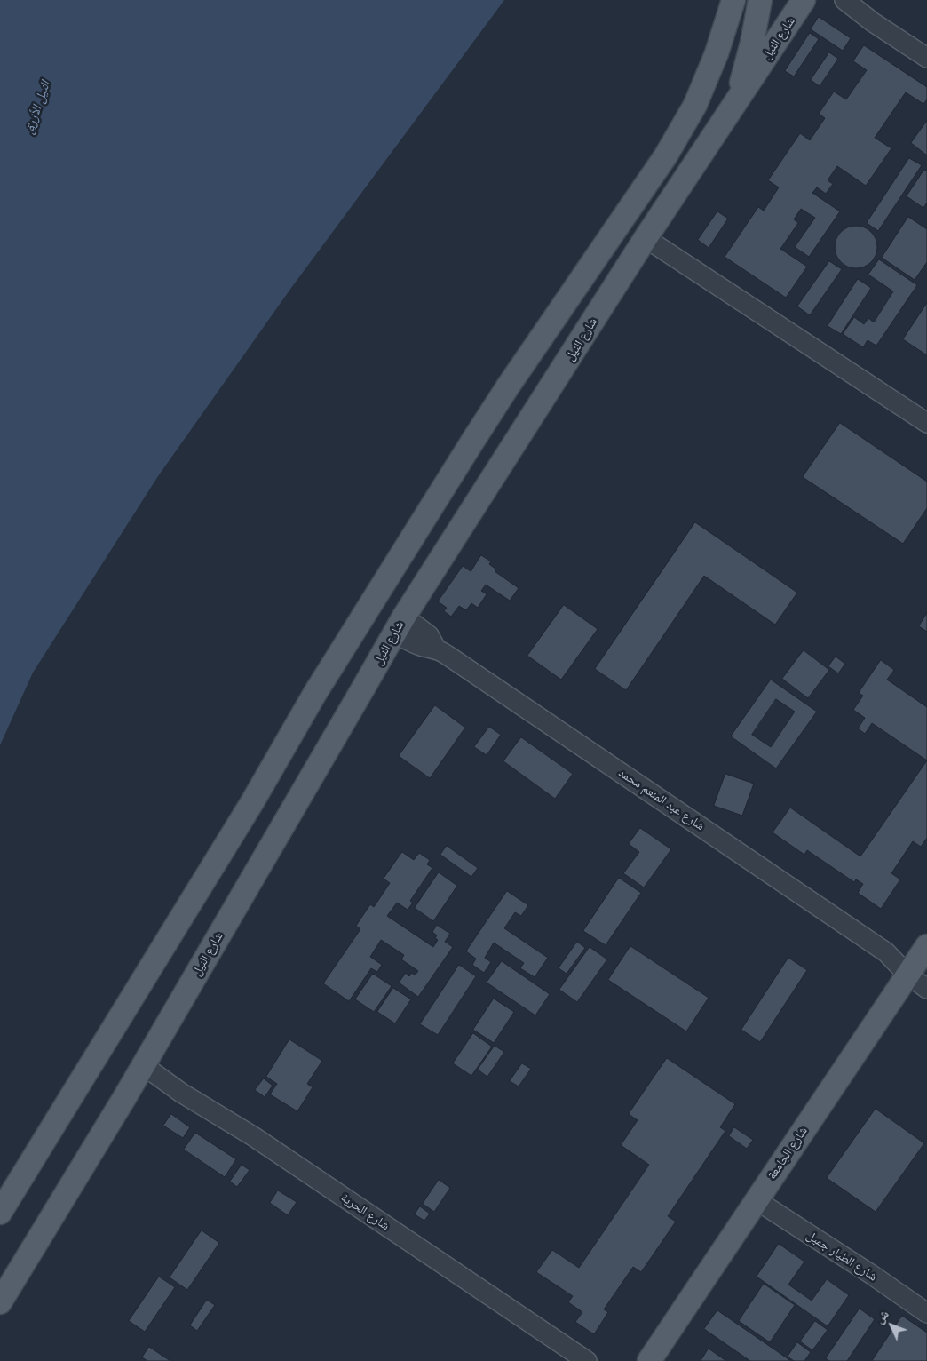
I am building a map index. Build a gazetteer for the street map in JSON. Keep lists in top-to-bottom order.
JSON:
{
  "streets": {
    "main road": ["شارع النيل", "شارع الجامعة"],
    "street": ["شارع عبد المنعم محمد", "شارع الحرية", "شارع الطيار جميل"]
  },
  "crossings": [
    ["شارع النيل", "شارع عبد المنعم محمد"],
    ["شارع النيل", "شارع الحرية"],
    ["شارع عبد المنعم محمد", "شارع الجامعة"],
    ["شارع الجامعة", "شارع الطيار جميل"]
  ],
  "water": ["النيل الأزرق"],
  "north": "top left"
}
